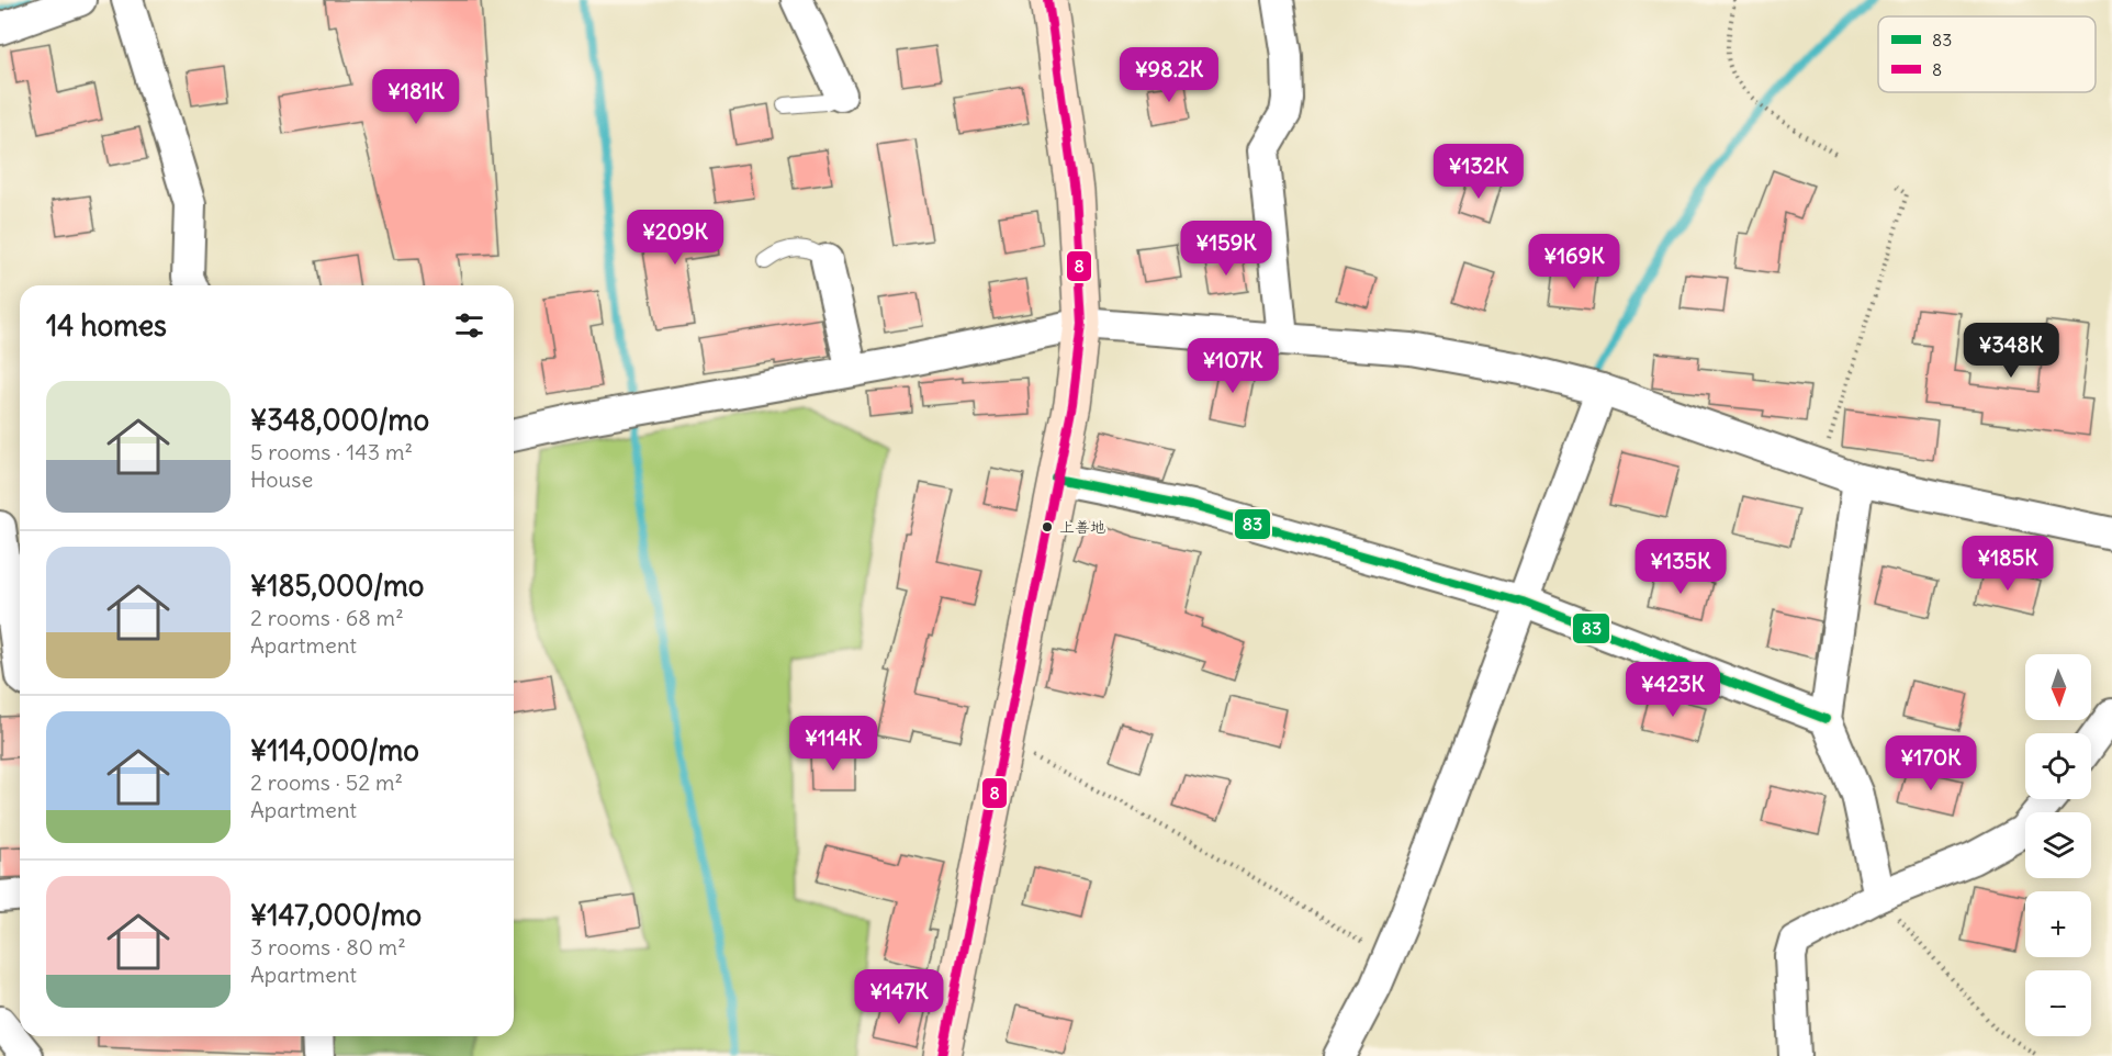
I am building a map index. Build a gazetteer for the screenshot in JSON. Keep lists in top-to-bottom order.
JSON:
{
  "places": ["上善地"],
  "lines": ["transit line 8", "transit line 83"],
  "legend": ["83", "8"],
  "north": "bottom",
  "page": {
    "price": [
      "¥98.2K",
      "¥181K",
      "¥132K",
      "¥209K",
      "¥159K",
      "¥169K",
      "¥348K",
      "¥107K",
      "¥185K",
      "¥135K",
      "¥423K",
      "¥114K",
      "¥170K",
      "¥147K"
    ],
    "heading": "14 homes",
    "list": [
      {
        "name": "¥348,000/mo",
        "note": "5 rooms · 143 m² · House"
      },
      {
        "name": "¥185,000/mo",
        "note": "2 rooms · 68 m² · Apartment"
      },
      {
        "name": "¥114,000/mo",
        "note": "2 rooms · 52 m² · Apartment"
      },
      {
        "name": "¥147,000/mo",
        "note": "3 rooms · 80 m² · Apartment"
      }
    ],
    "map_buttons": ["+", "−"]
  }
}
